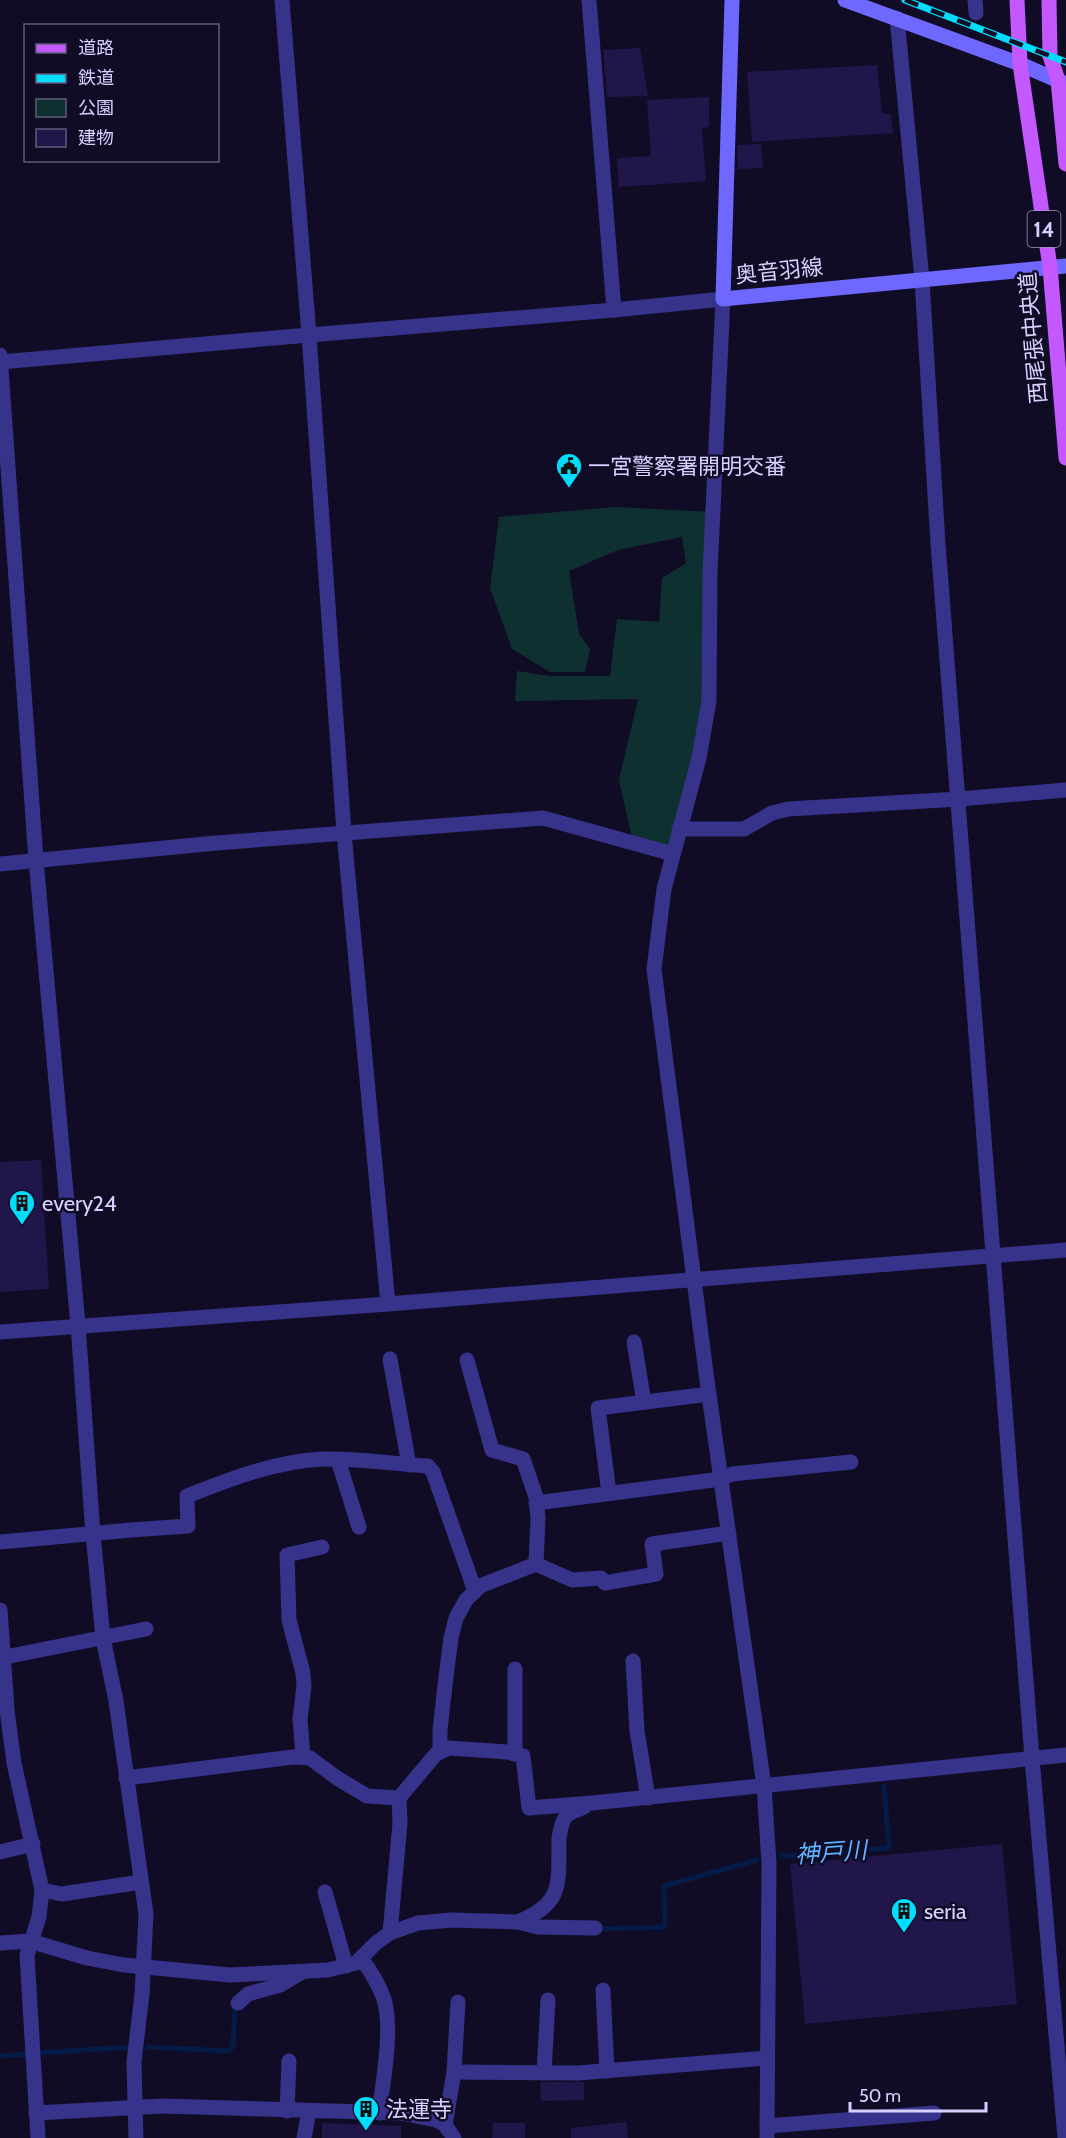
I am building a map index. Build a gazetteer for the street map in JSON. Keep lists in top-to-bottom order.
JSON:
{
  "streets": {
    "main road": ["14", "奥音羽線", "西尾張中央道"]
  },
  "crossings": [
    ["奥音羽線", "西尾張中央道"]
  ],
  "water": ["神戸川"],
  "places": {
    "public building": ["一宮警察署開明交番"],
    "building": ["every24", "seria", "法運寺"]
  },
  "legend": [
    "道路",
    "鉄道",
    "公園",
    "建物"
  ],
  "scale_bar": "50 m"
}
